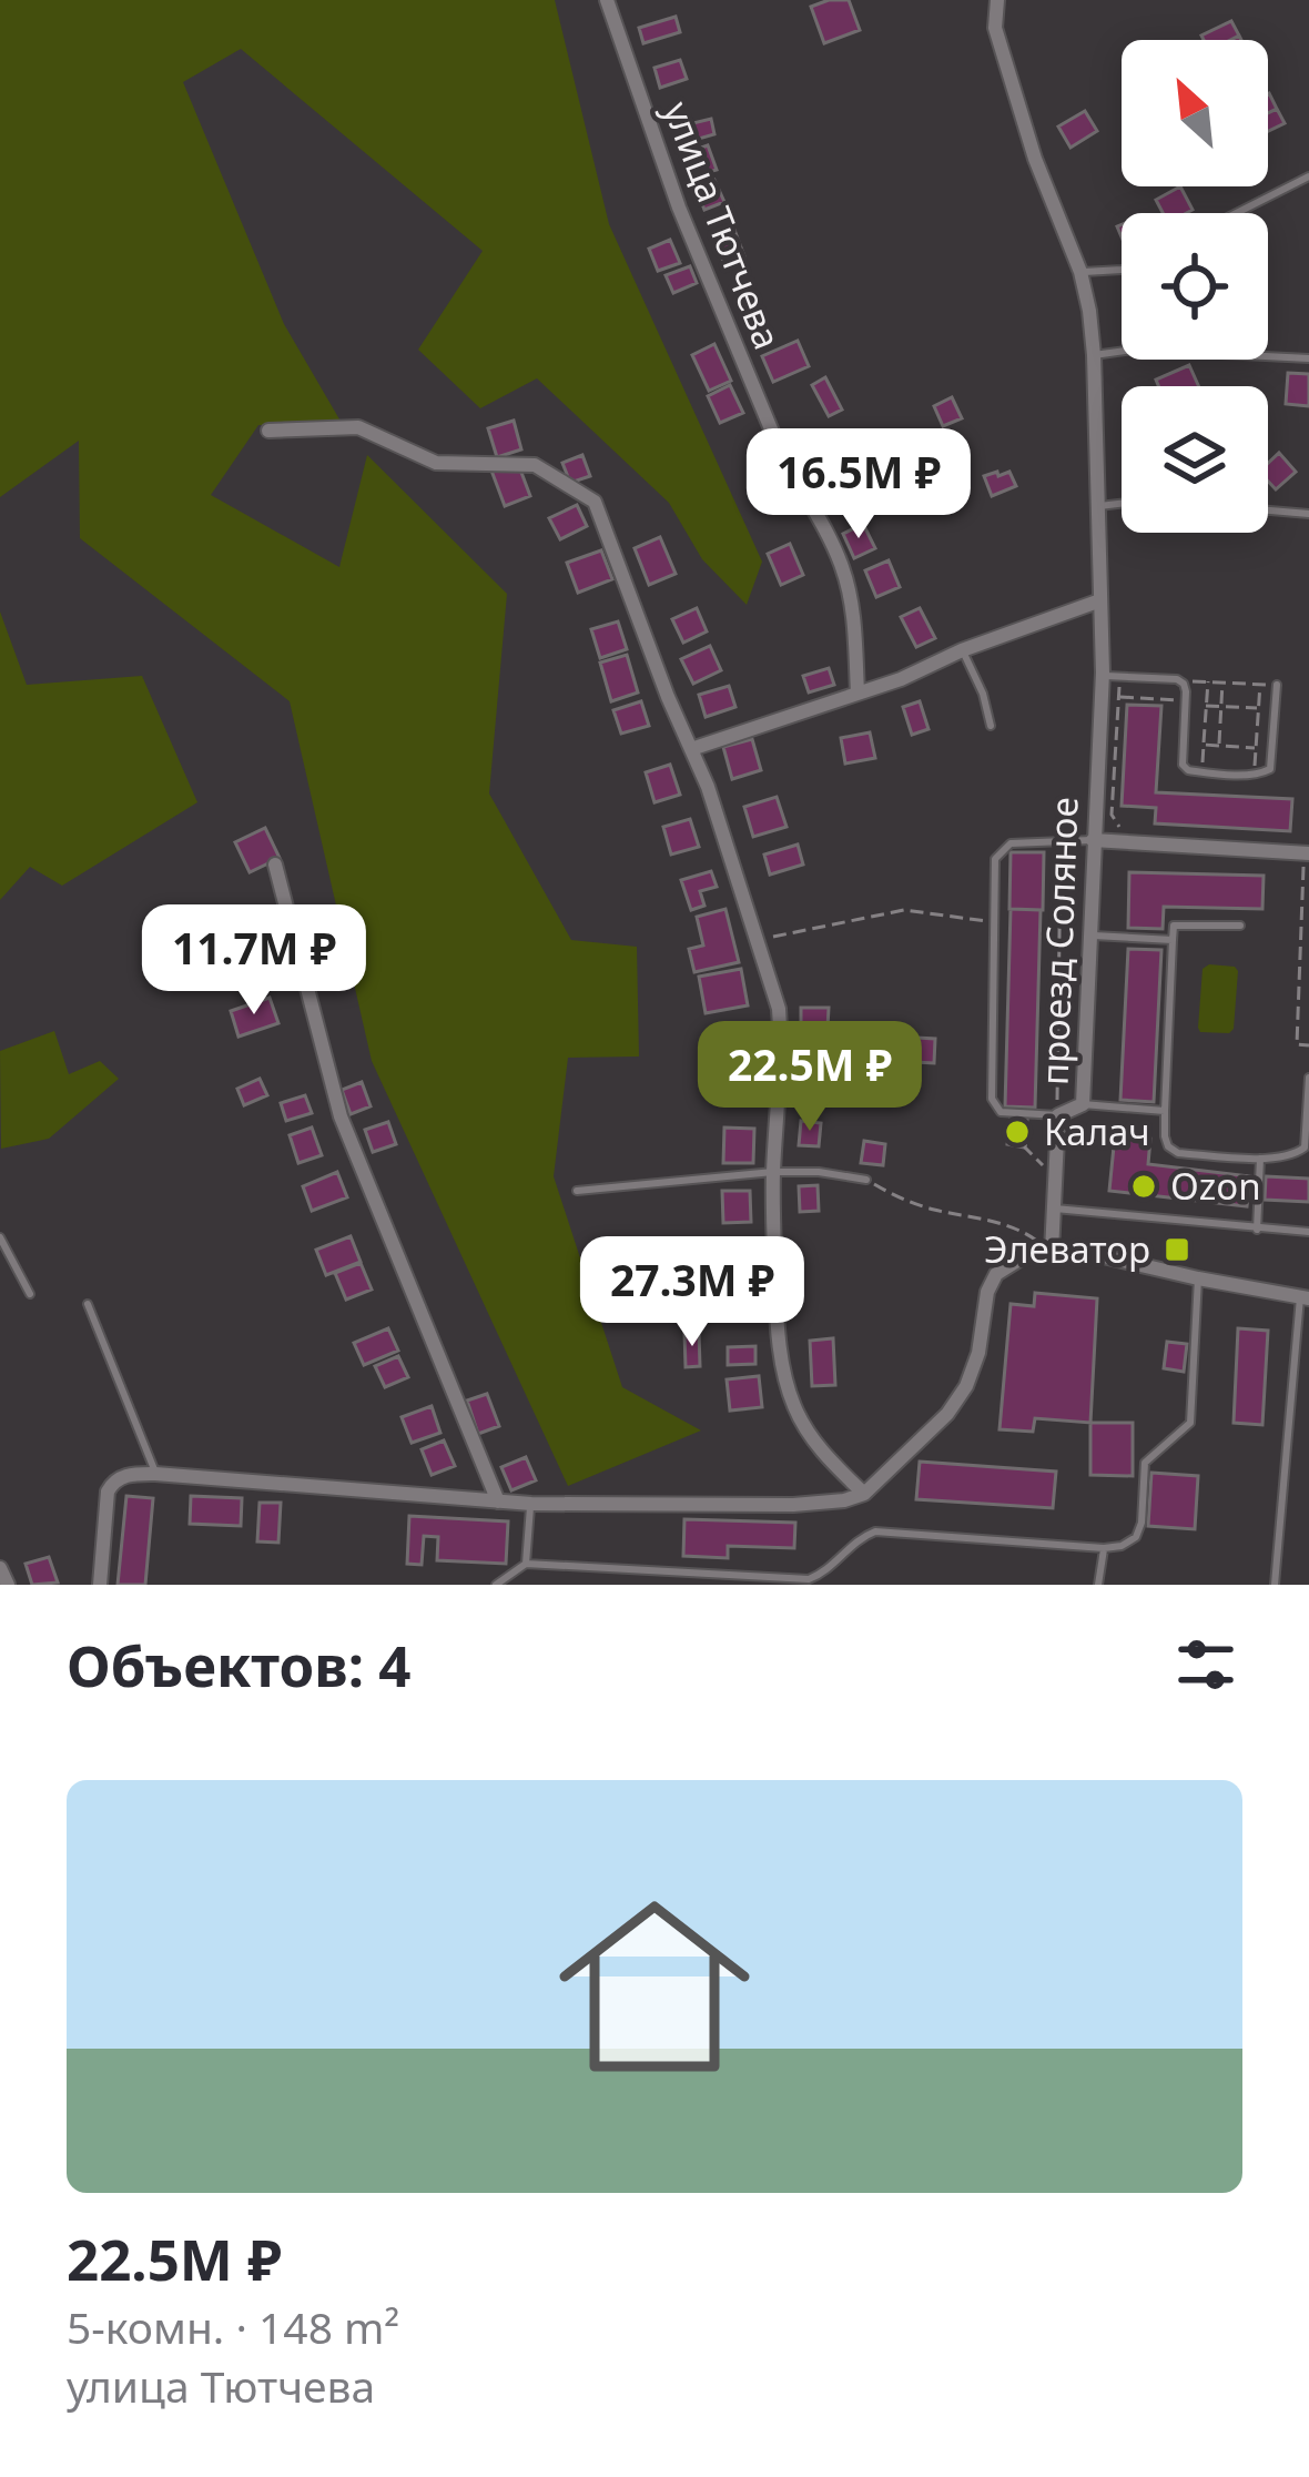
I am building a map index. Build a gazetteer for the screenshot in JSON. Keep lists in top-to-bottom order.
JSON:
{
  "streets": {
    "street": ["улица Тютчева", "проезд Соляное"]
  },
  "places": {
    "other": ["Калач", "Ozon"],
    "transit": ["Элеватор"]
  },
  "north": "top left",
  "page": {
    "price": [
      "16.5M ₽",
      "11.7M ₽",
      "22.5M ₽",
      "27.3M ₽"
    ],
    "heading": "Объектов: 4",
    "list": [
      {
        "name": "22.5M ₽",
        "note": "5-комн. · 148 m² · улица Тютчева"
      }
    ]
  }
}
